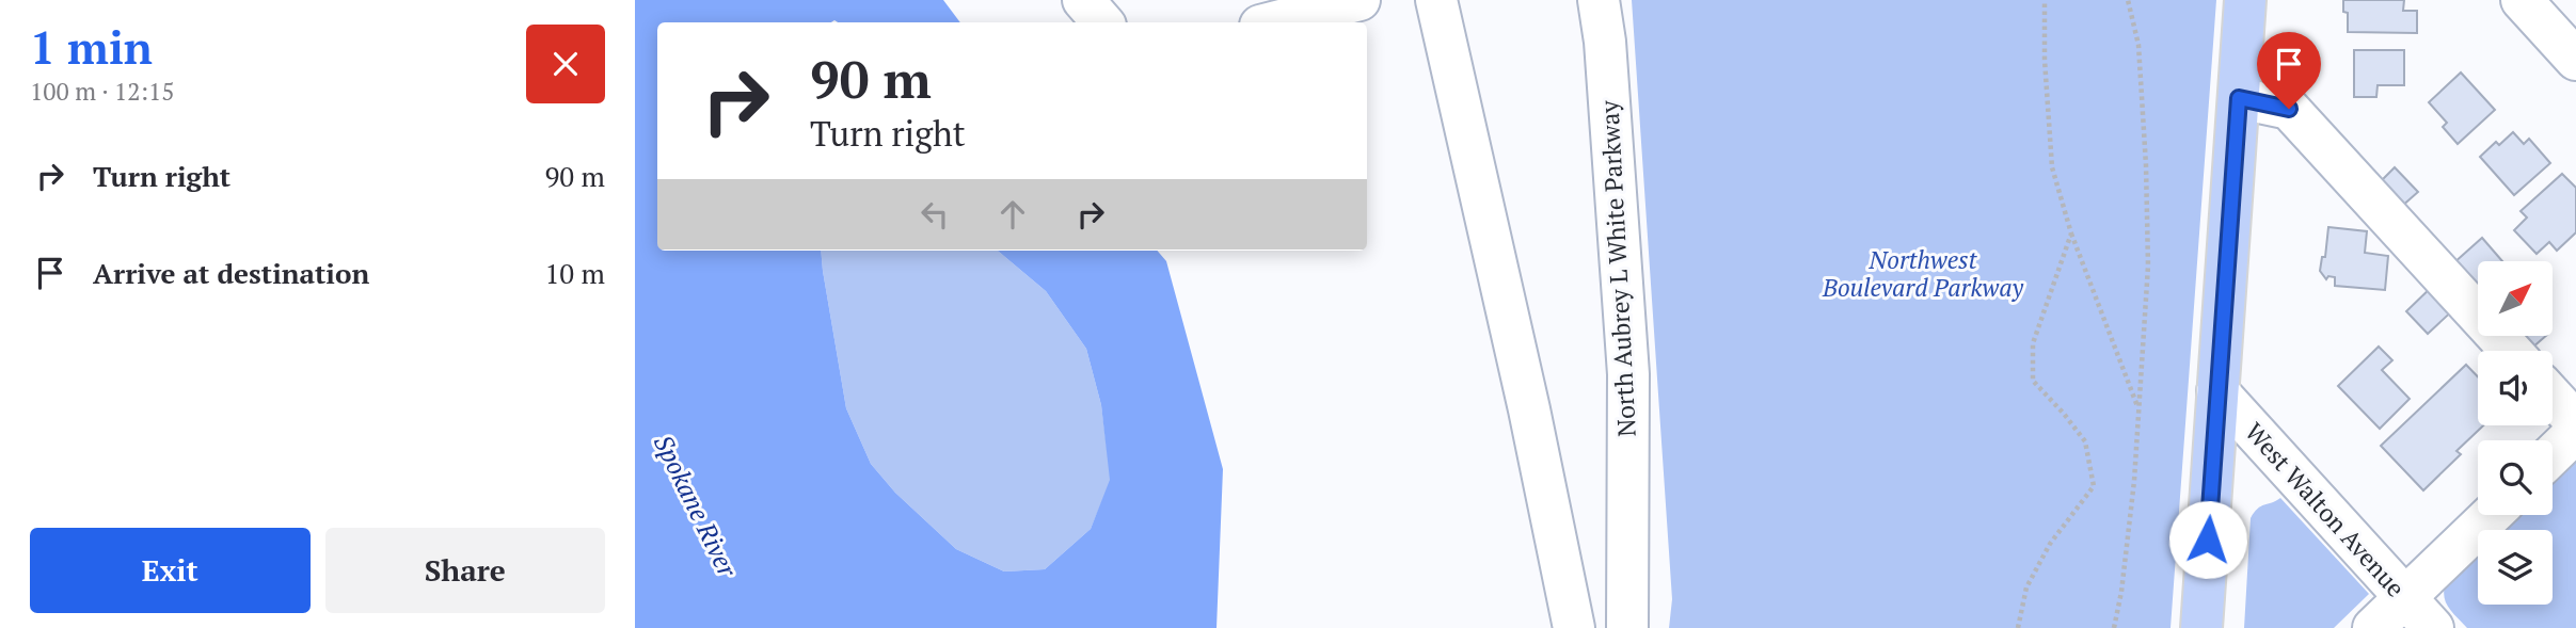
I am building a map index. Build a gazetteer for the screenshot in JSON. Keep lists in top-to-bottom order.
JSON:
{
  "streets": {
    "street": ["North Aubrey L White Parkway", "West Walton Avenue"]
  },
  "water": ["Spokane River"],
  "parks": ["Northwest Boulevard Parkway"],
  "north": "top right",
  "page": {
    "heading": ["1 min", "100 m · 12:15"],
    "turn": ["90 m", "Turn right"],
    "list": [
      {
        "name": "Turn right",
        "value": "90 m"
      },
      {
        "name": "Arrive at destination",
        "value": "10 m"
      }
    ],
    "buttons": ["Exit", "Share"]
  }
}
